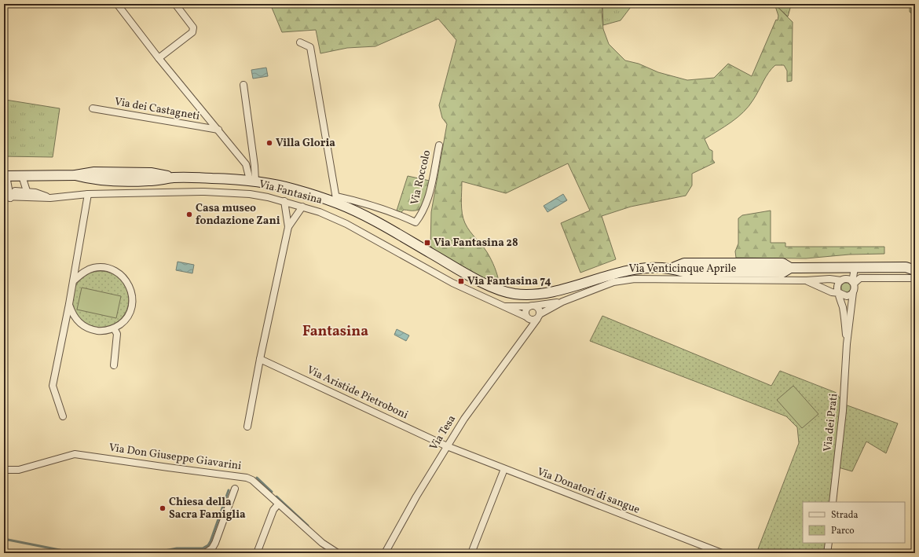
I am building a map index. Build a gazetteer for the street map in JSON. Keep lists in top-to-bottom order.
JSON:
{
  "streets": {
    "street": [
      "Via dei Castagneti",
      "Via Roccolo",
      "Via Fantasina",
      "Via Venticinque Aprile",
      "Via Aristide Pietroboni",
      "Via dei Prati",
      "Via Tesa",
      "Via Don Giuseppe Giavarini",
      "Via Donatori di sangue"
    ]
  },
  "crossings": [
    ["Via dei Castagneti", "Via Fantasina"],
    ["Via Roccolo", "Via Fantasina"],
    ["Via Roccolo", "Via Venticinque Aprile"],
    ["Via Fantasina", "Via Venticinque Aprile"],
    ["Via Fantasina", "Via Tesa"],
    ["Via Venticinque Aprile", "Via dei Prati"],
    ["Via Venticinque Aprile", "Via Tesa"],
    ["Via Aristide Pietroboni", "Via Tesa"],
    ["Via Aristide Pietroboni", "Via Donatori di sangue"],
    ["Via Tesa", "Via Donatori di sangue"]
  ],
  "districts": ["Fantasina"],
  "places": {
    "other": ["Villa Gloria", "Casa museo fondazione Zani", "Chiesa della Sacra Famiglia"],
    "transit": ["Via Fantasina 28", "Via Fantasina 74"]
  },
  "legend": ["Strada", "Parco"]
}
